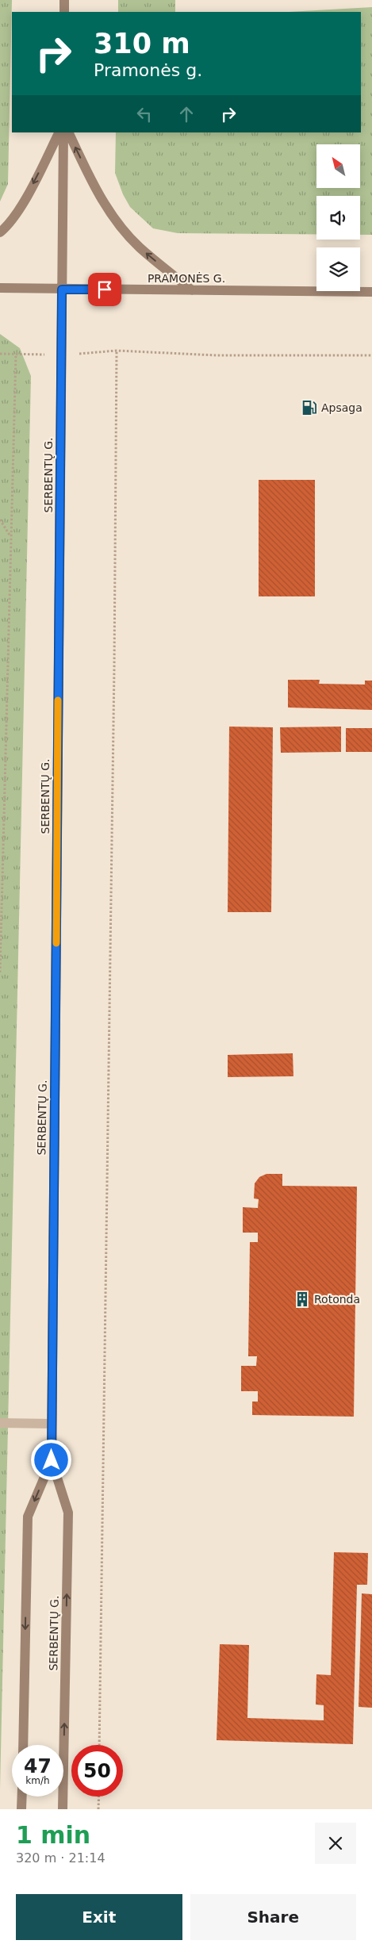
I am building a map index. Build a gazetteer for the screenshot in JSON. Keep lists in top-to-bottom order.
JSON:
{
  "streets": {
    "main road": ["PRAMONĖS G.", "SERBENTŲ G."]
  },
  "crossings": [
    ["PRAMONĖS G.", "SERBENTŲ G."]
  ],
  "places": {
    "fuel station": ["Apsaga"],
    "building": ["Rotonda"]
  },
  "north": "top left",
  "page": {
    "turn": ["310 m", "Pramonės g."],
    "speed": "47 km/h",
    "limit": "50",
    "heading": ["1 min", "320 m · 21:14"],
    "buttons": ["Exit", "Share"]
  }
}
